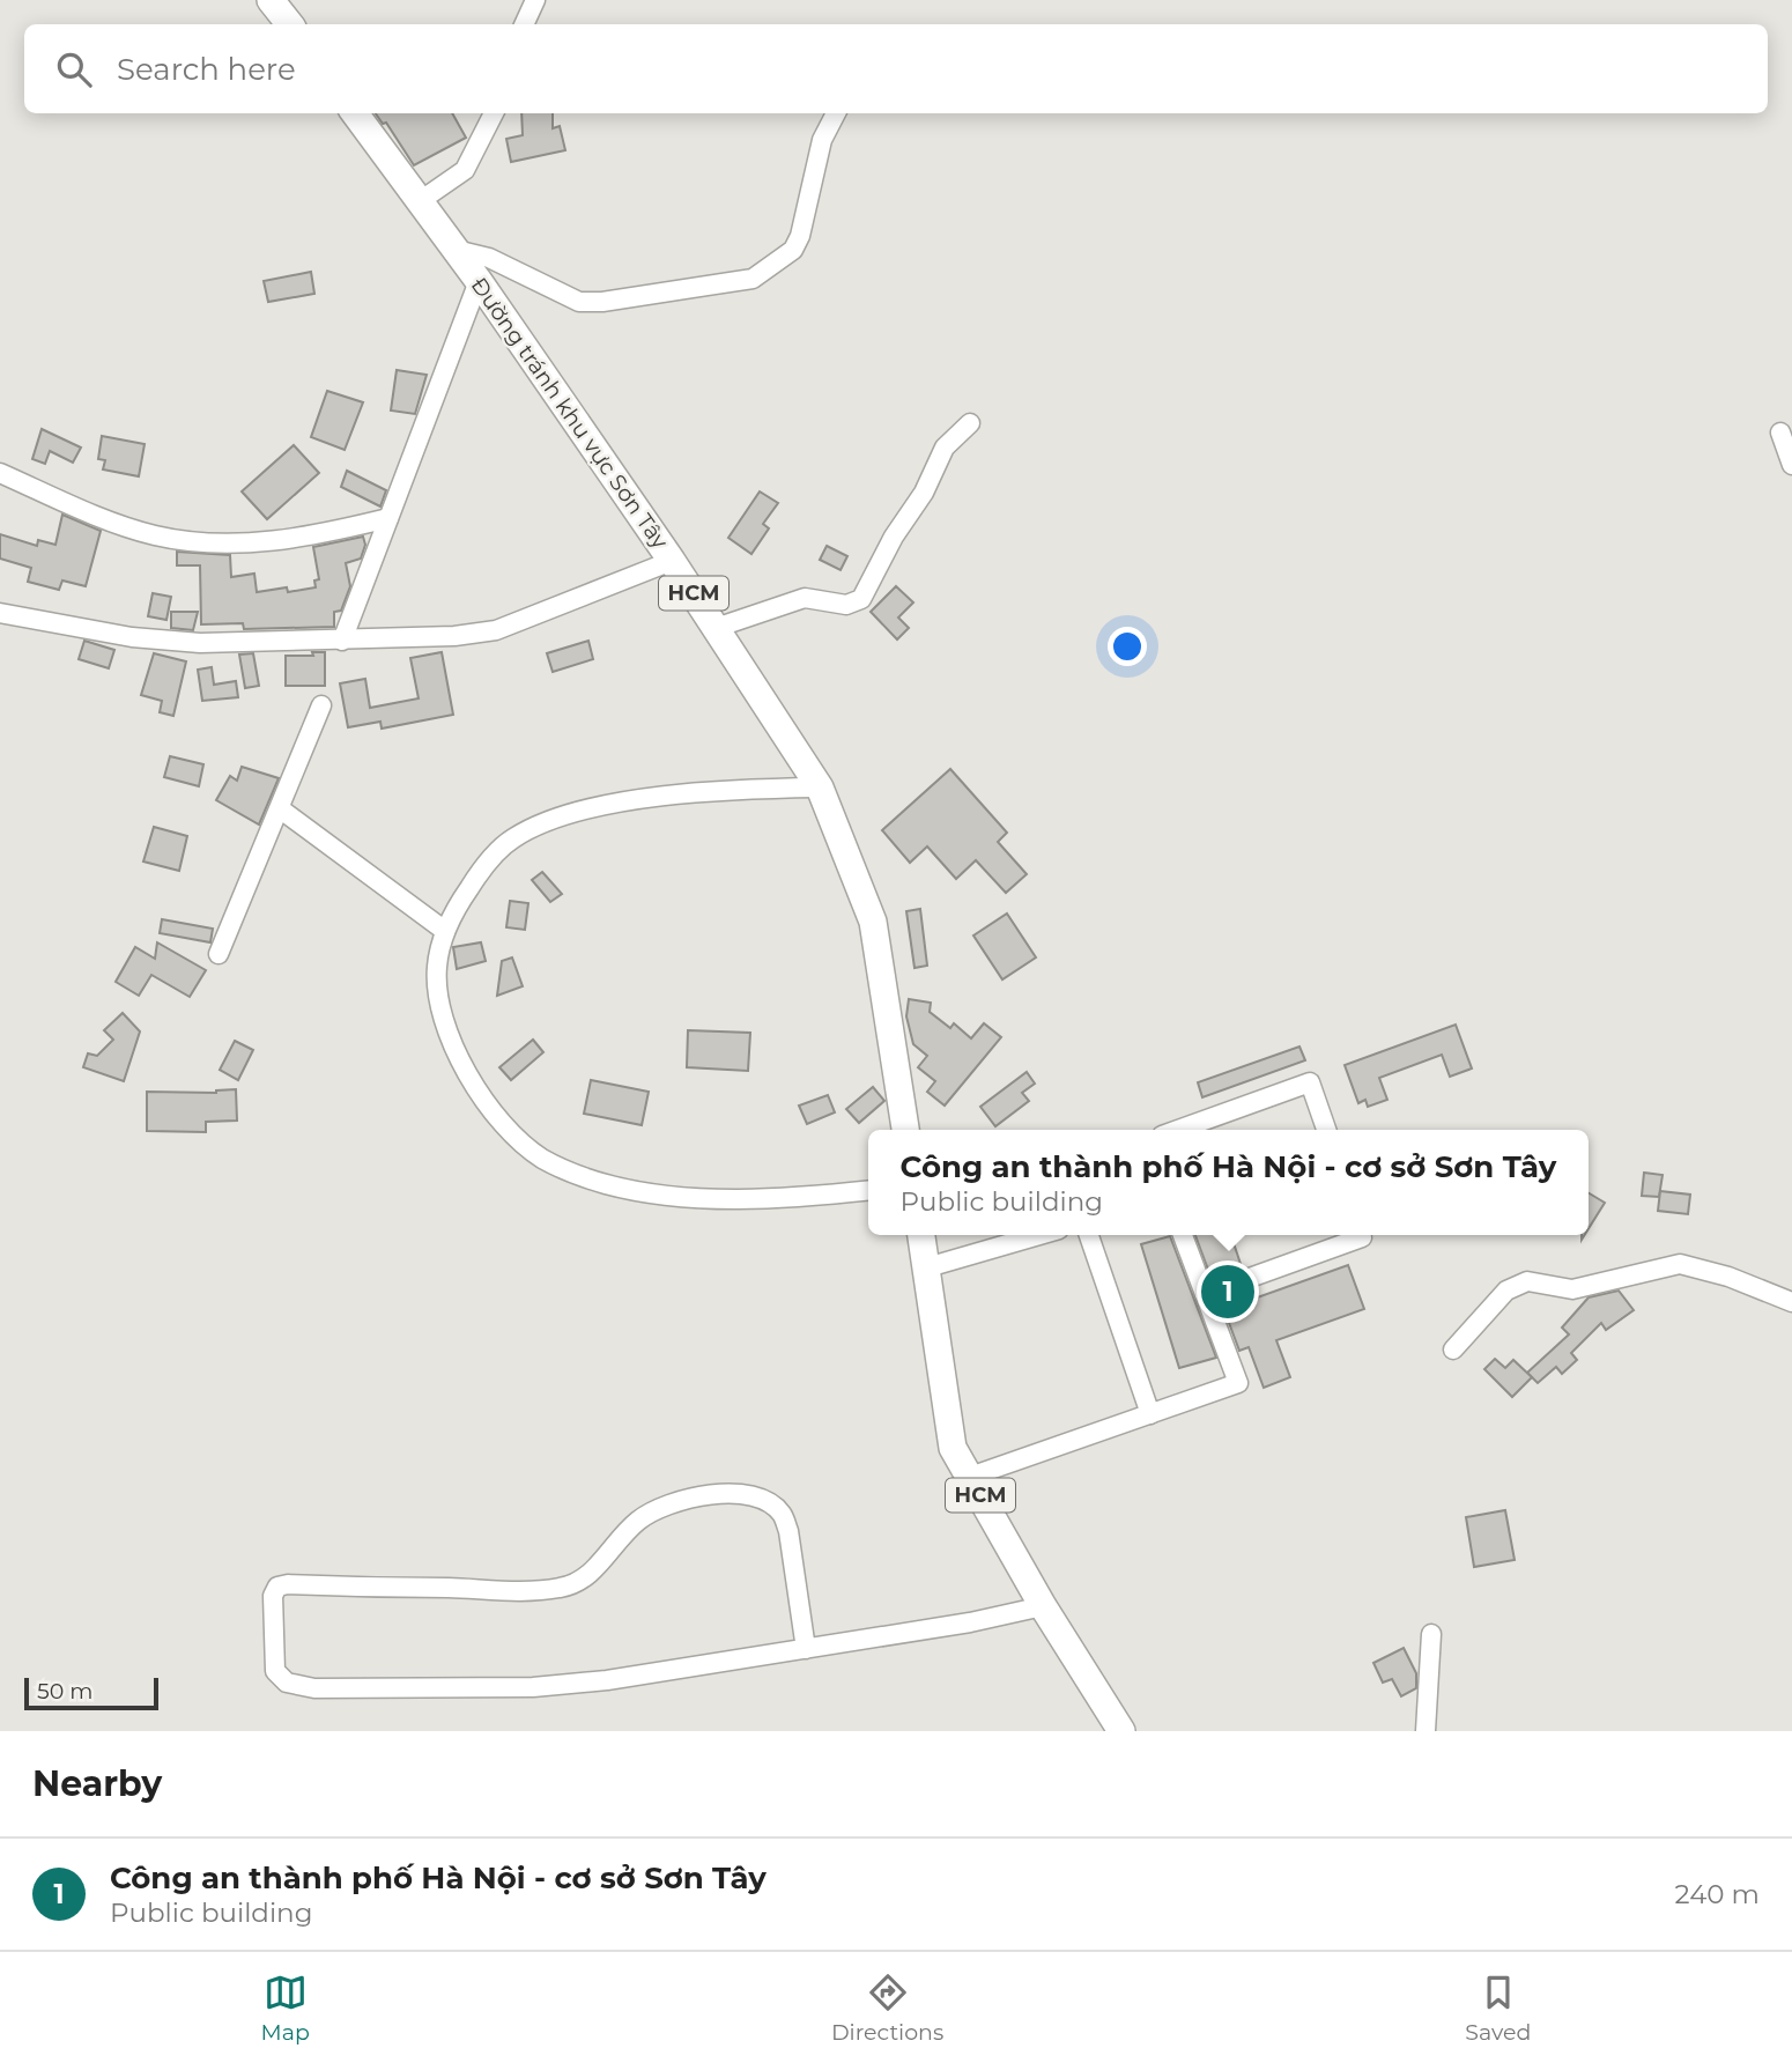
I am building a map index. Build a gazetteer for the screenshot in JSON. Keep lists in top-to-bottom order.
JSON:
{
  "streets": {
    "highway": ["Đường tránh khu vực Sơn Tây", "HCM"]
  },
  "scale_bar": "50 m",
  "page": {
    "search": "Search here",
    "popup": ["Công an thành phố Hà Nội - cơ sở Sơn Tây", "Public building"],
    "pins": "1",
    "scale": "50 m",
    "heading": "Nearby",
    "list": [
      {
        "mark": "1",
        "name": "Công an thành phố Hà Nội - cơ sở Sơn Tây",
        "note": "Public building",
        "value": "240 m"
      }
    ],
    "nav": ["Map", "Directions", "Saved"]
  }
}
